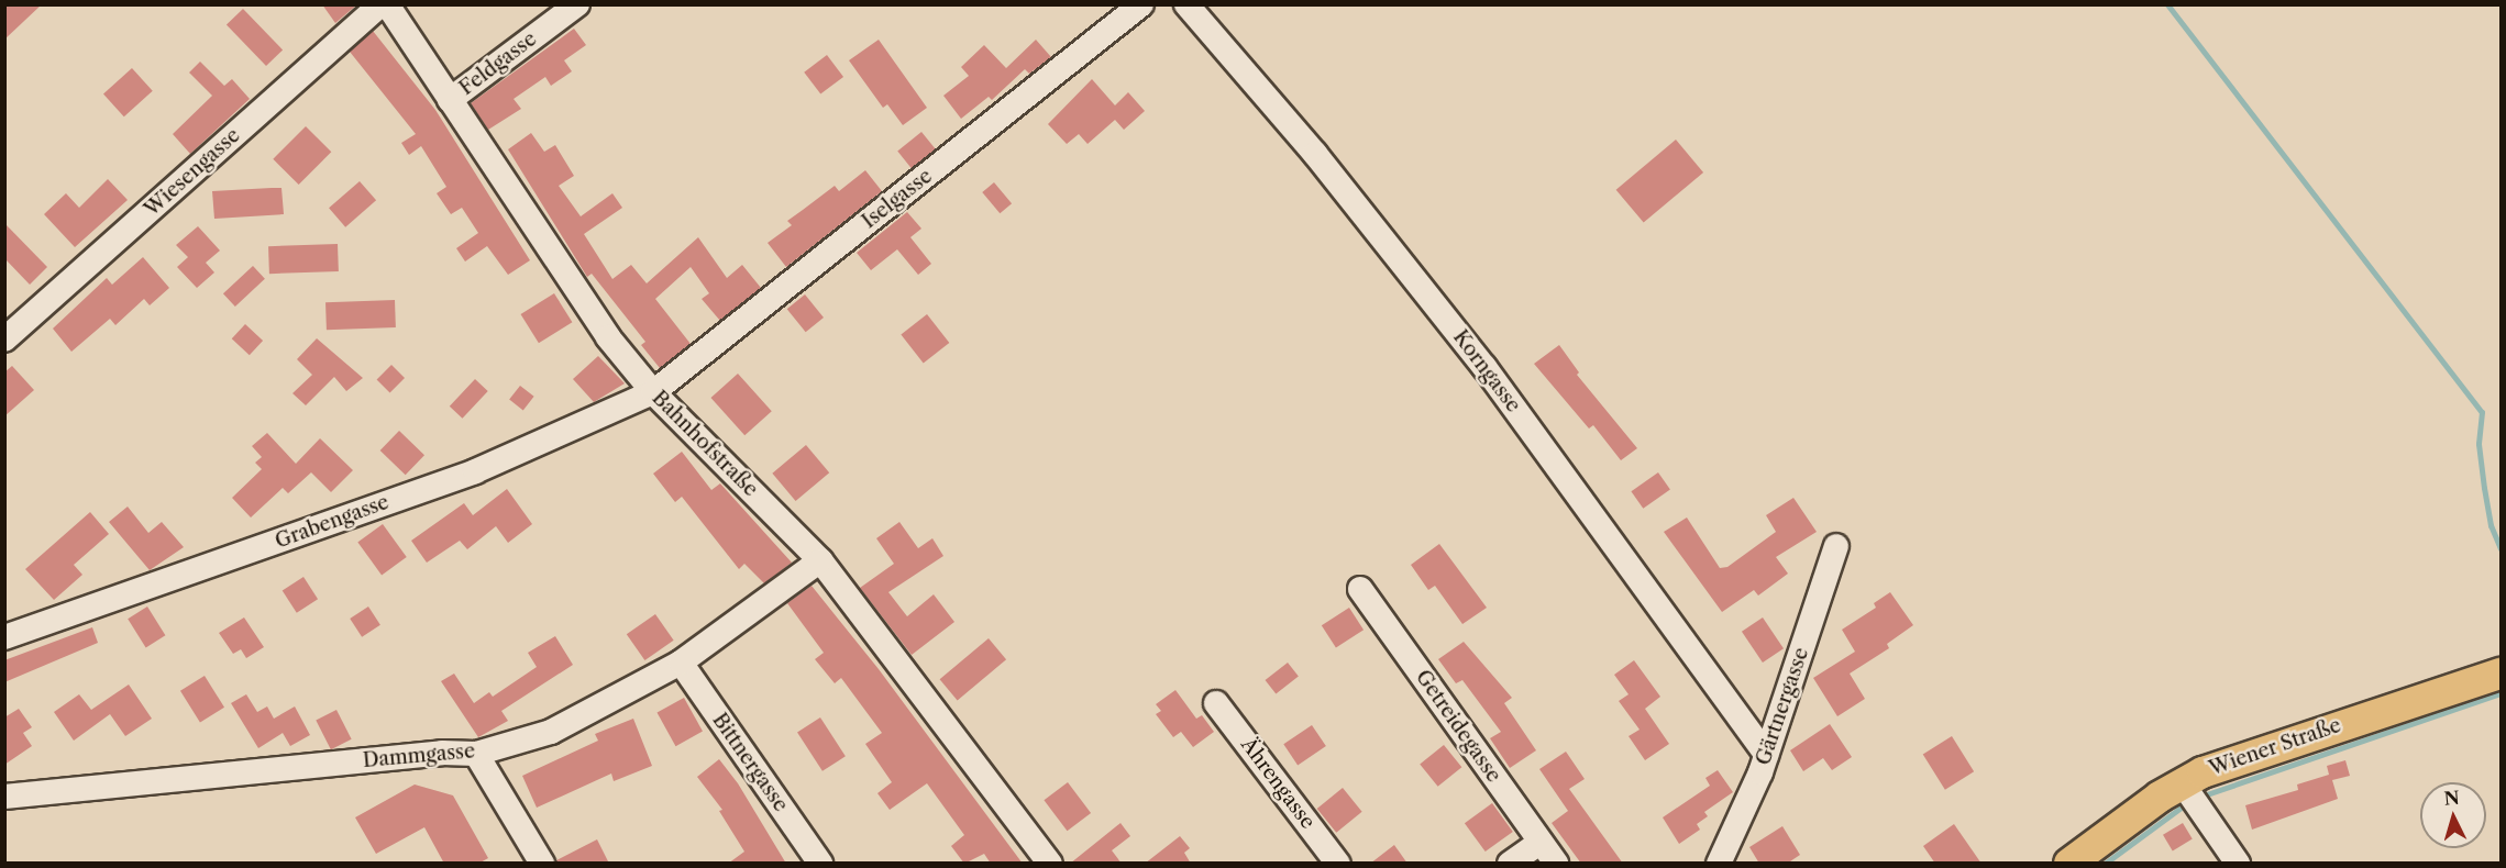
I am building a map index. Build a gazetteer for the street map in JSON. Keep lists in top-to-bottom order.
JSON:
{
  "streets": {
    "main road": ["Wiener Straße"],
    "street": [
      "Feldgasse",
      "Wiesengasse",
      "Iselgasse",
      "Korngasse",
      "Bahnhofstraße",
      "Grabengasse",
      "Gärtnergasse",
      "Getreidegasse",
      "Dammgasse",
      "Bittnergasse",
      "Ährengasse"
    ]
  },
  "crossings": [
    ["Feldgasse", "Bahnhofstraße"],
    ["Iselgasse", "Bahnhofstraße"],
    ["Iselgasse", "Grabengasse"],
    ["Korngasse", "Gärtnergasse"],
    ["Bahnhofstraße", "Grabengasse"],
    ["Bahnhofstraße", "Dammgasse"],
    ["Dammgasse", "Bittnergasse"]
  ],
  "north": "top"
}
